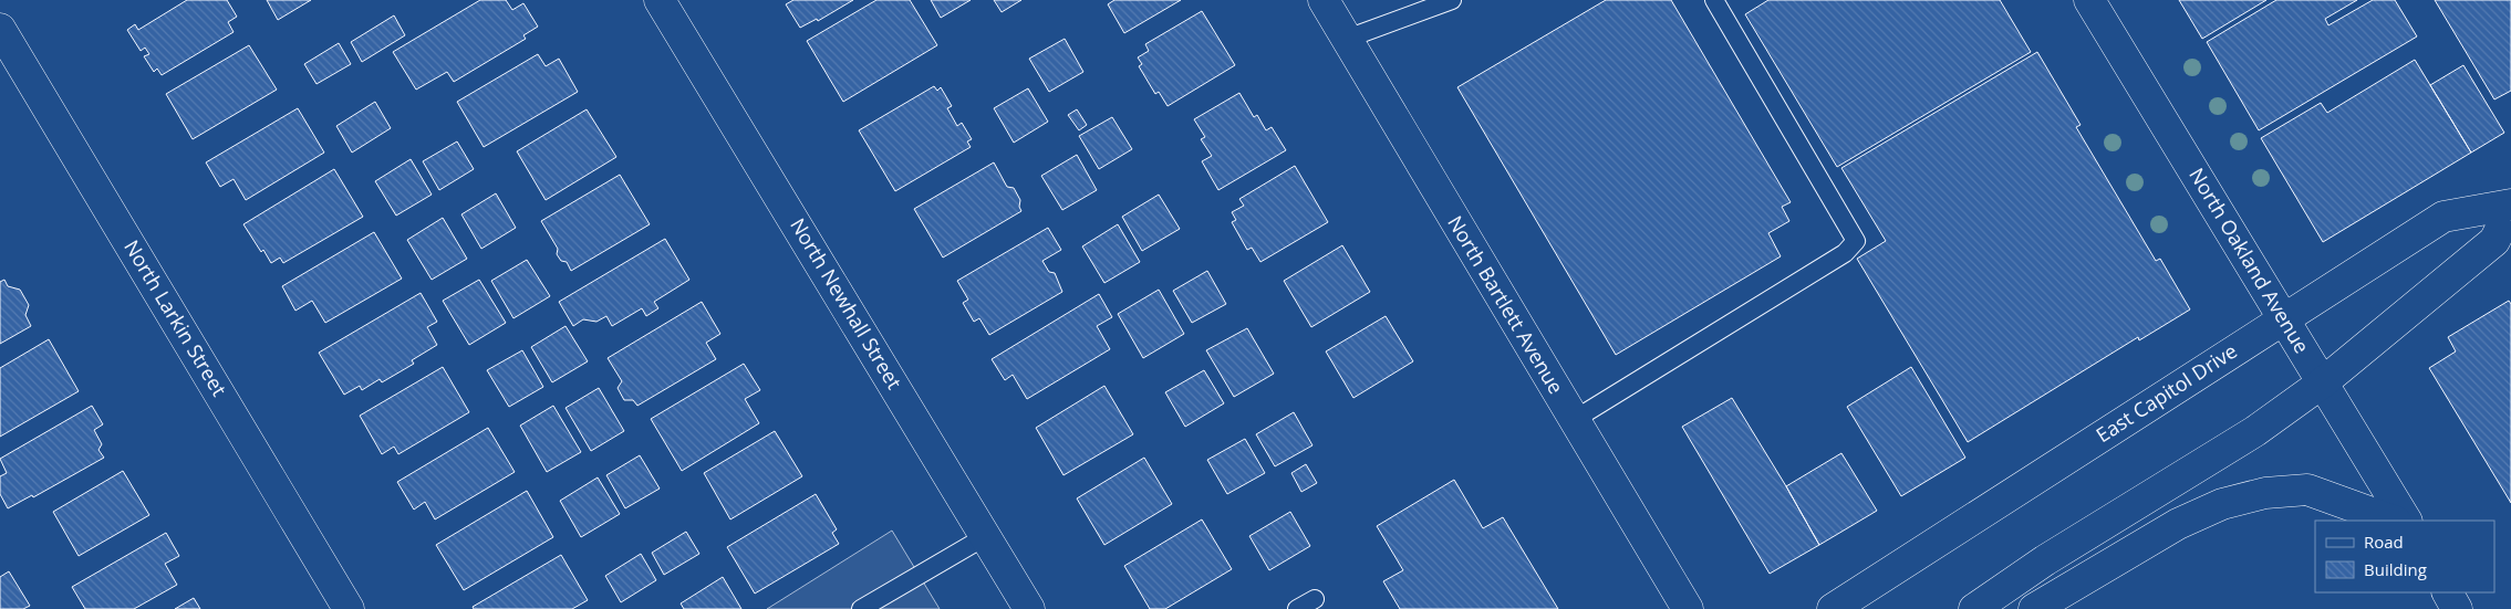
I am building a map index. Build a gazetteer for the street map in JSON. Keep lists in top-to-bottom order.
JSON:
{
  "streets": {
    "main road": [
      "North Oakland Avenue",
      "North Newhall Street",
      "North Bartlett Avenue",
      "North Larkin Street",
      "East Capitol Drive"
    ]
  },
  "crossings": [
    ["North Oakland Avenue", "East Capitol Drive"]
  ],
  "legend": ["Road", "Building"]
}
